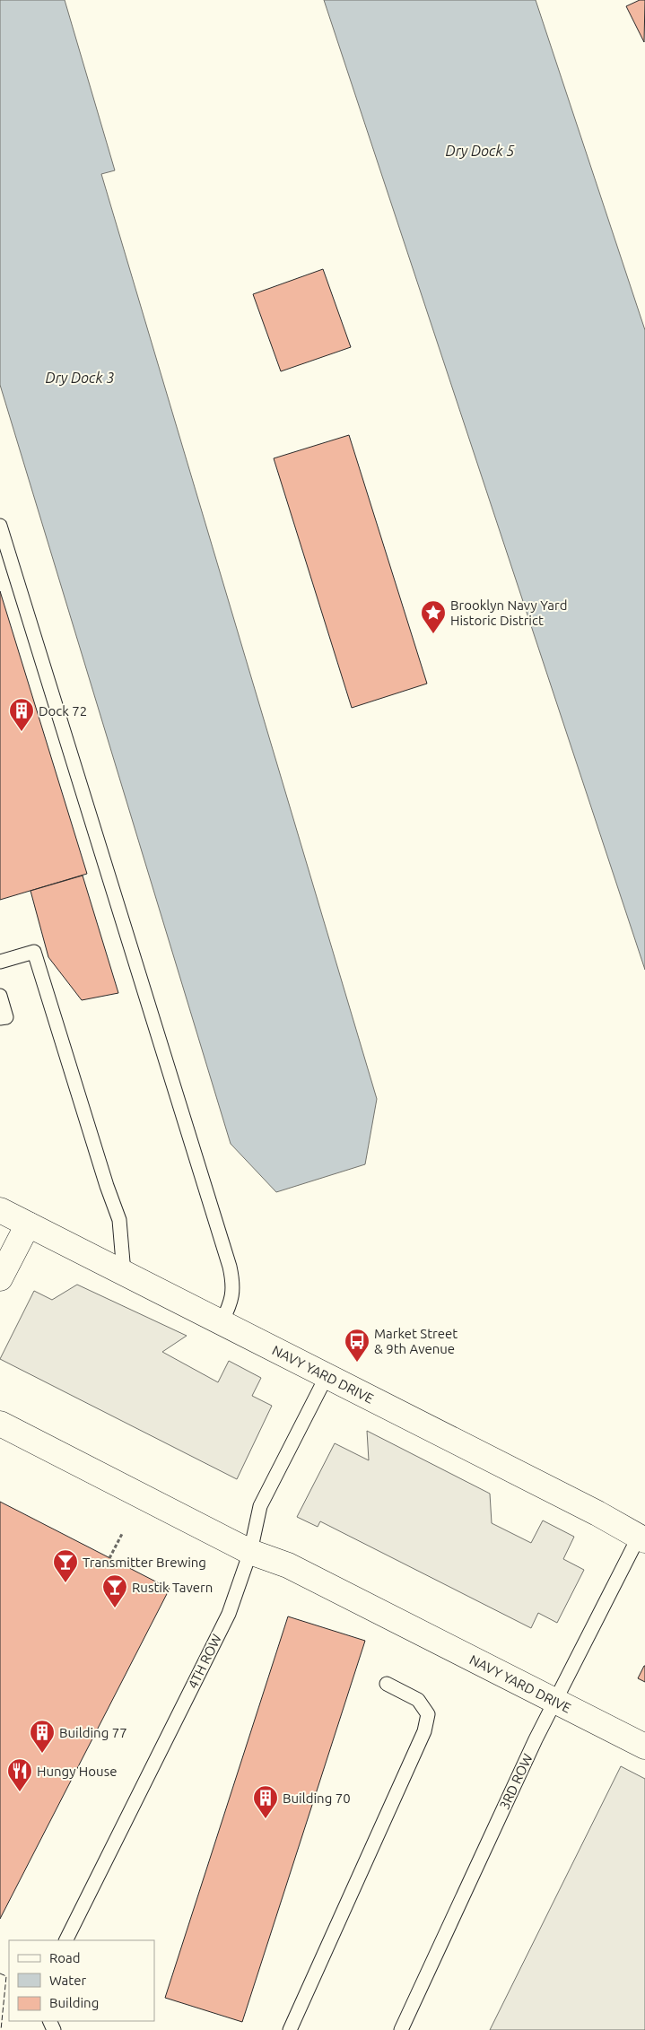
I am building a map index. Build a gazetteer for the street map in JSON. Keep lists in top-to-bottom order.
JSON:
{
  "streets": {
    "street": ["NAVY YARD DRIVE"],
    "lane": ["4TH ROW", "3RD ROW"]
  },
  "crossings": [
    ["NAVY YARD DRIVE", "4TH ROW"],
    ["NAVY YARD DRIVE", "3RD ROW"]
  ],
  "water": ["Dry Dock 5", "Dry Dock 3"],
  "places": {
    "place": ["Brooklyn Navy Yard Historic District"],
    "building": ["Dock 72", "Building 77", "Building 70"],
    "bus stop": ["Market Street & 9th Avenue"],
    "bar": ["Transmitter Brewing", "Rustik Tavern"],
    "restaurant": ["Hungy House"]
  },
  "legend": ["Road", "Water", "Building"]
}
